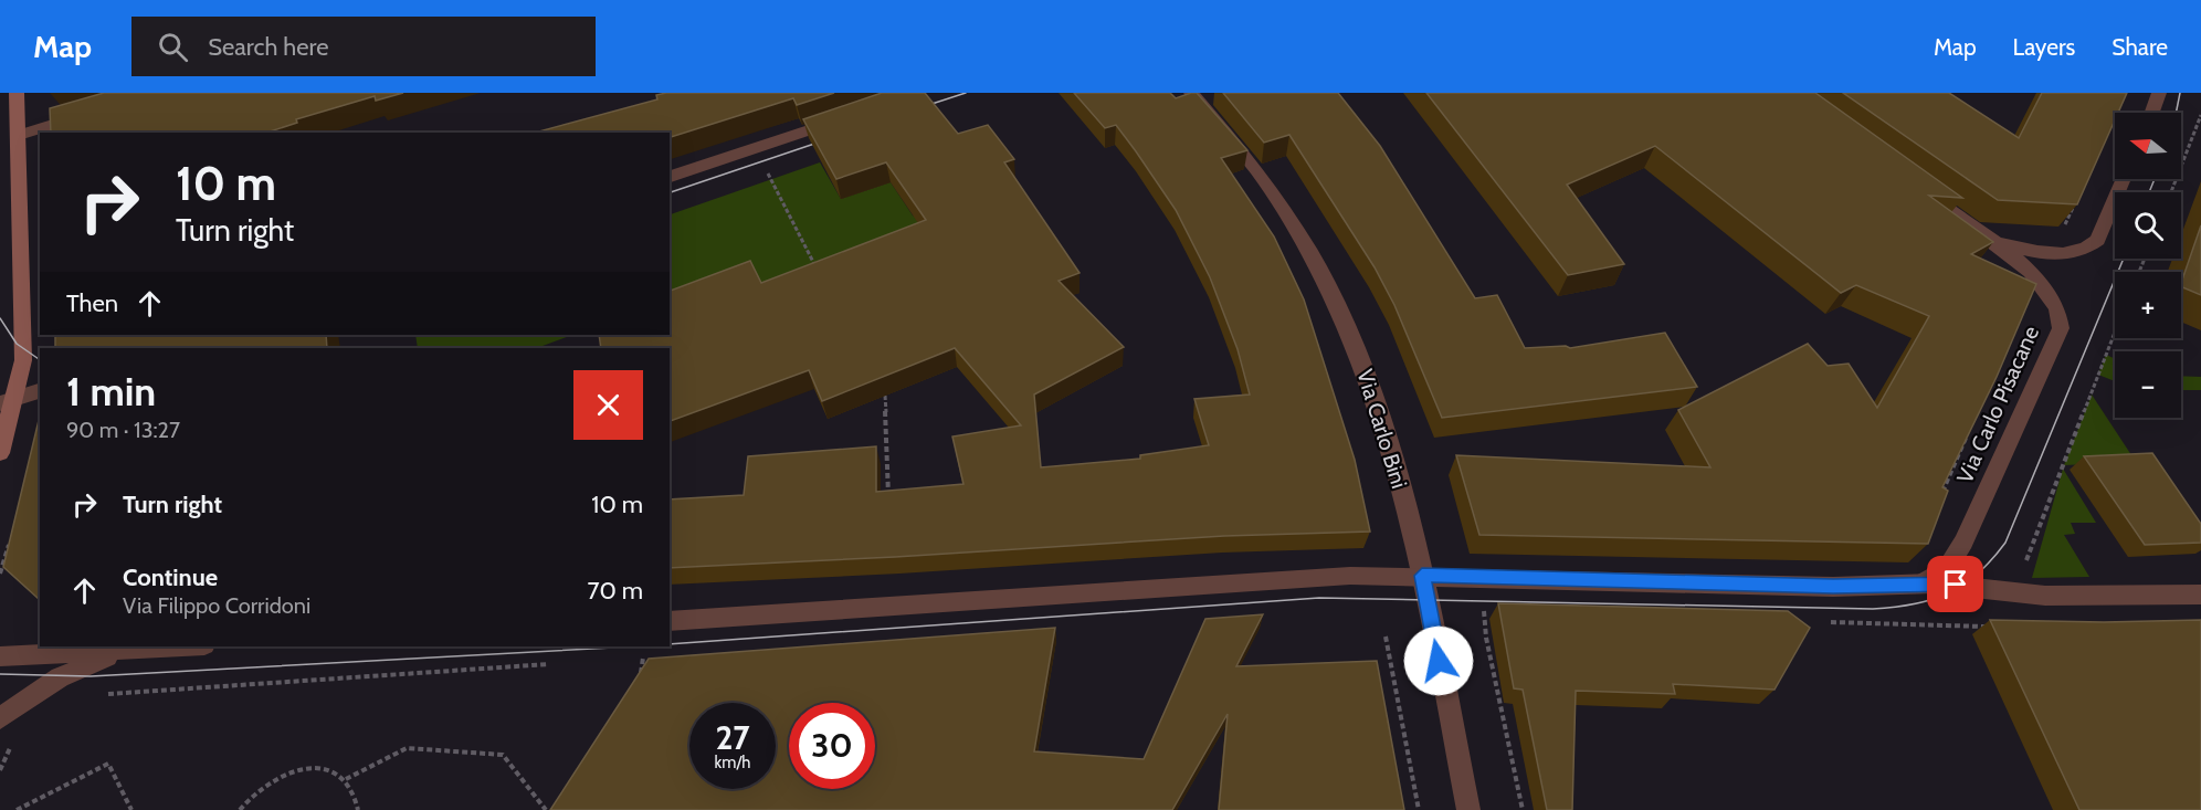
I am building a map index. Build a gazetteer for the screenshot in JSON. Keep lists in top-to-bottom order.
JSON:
{
  "streets": {
    "street": ["Via Carlo Pisacane", "Via Carlo Bini"]
  },
  "north": "left",
  "page": {
    "header": "Map",
    "search": "Search here",
    "nav": ["Map", "Layers", "Share"],
    "map_buttons": ["+", "−"],
    "turn": ["10 m", "Turn right"],
    "then": "Then",
    "heading": ["1 min", "90 m · 13:27"],
    "list": [
      {
        "name": "Turn right",
        "value": "10 m"
      },
      {
        "name": "Continue",
        "note": "Via Filippo Corridoni",
        "value": "70 m"
      }
    ],
    "speed": "27 km/h",
    "limit": "30"
  }
}
